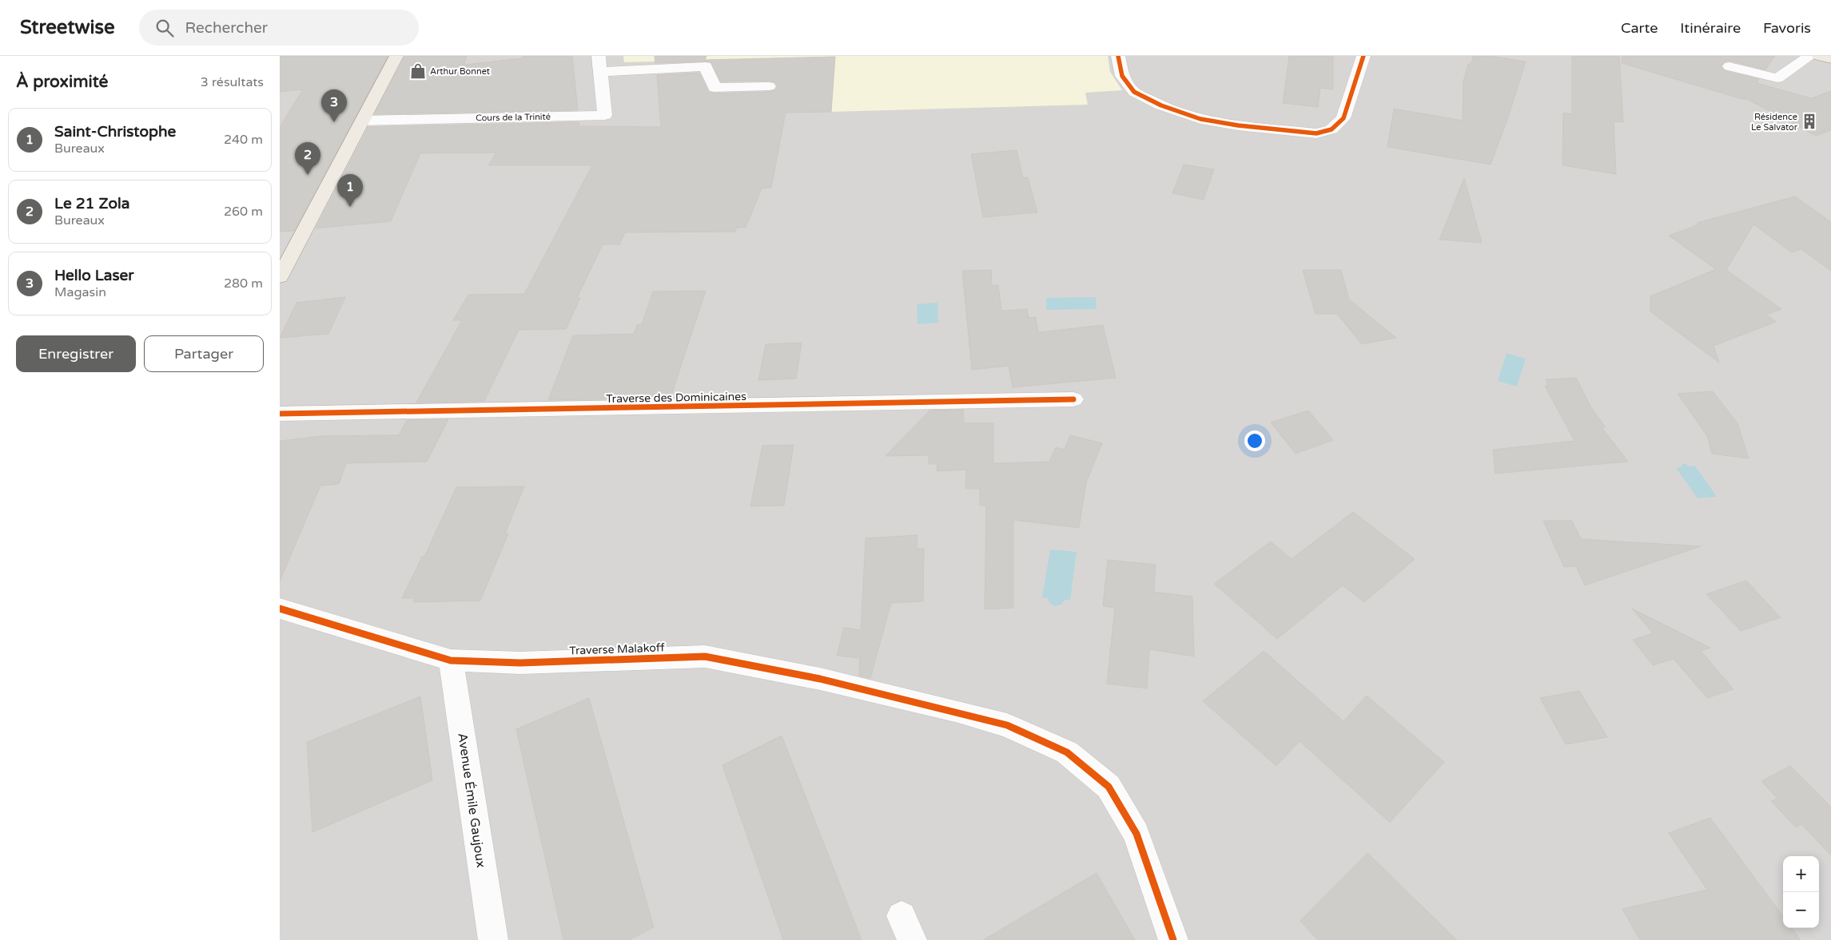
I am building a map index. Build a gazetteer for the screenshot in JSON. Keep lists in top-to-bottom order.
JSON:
{
  "streets": {
    "street": [
      "Cours de la Trinité",
      "Traverse des Dominicaines",
      "Traverse Malakoff",
      "Avenue Émile Gaujoux"
    ]
  },
  "crossings": [
    ["Traverse Malakoff", "Avenue Émile Gaujoux"]
  ],
  "places": {
    "shop": ["Arthur Bonnet"],
    "building": ["Résidence Le Salvator"]
  },
  "page": {
    "header": "Streetwise",
    "search": "Rechercher",
    "nav": ["Carte", "Itinéraire", "Favoris"],
    "heading": ["À proximité", "3 résultats"],
    "pins": ["3", "2", "1"],
    "list": [
      {
        "mark": "1",
        "name": "Saint-Christophe",
        "note": "Bureaux",
        "value": "240 m"
      },
      {
        "mark": "2",
        "name": "Le 21 Zola",
        "note": "Bureaux",
        "value": "260 m"
      },
      {
        "mark": "3",
        "name": "Hello Laser",
        "note": "Magasin",
        "value": "280 m"
      }
    ],
    "buttons": ["Enregistrer", "Partager"],
    "map_buttons": ["+", "−"]
  }
}
